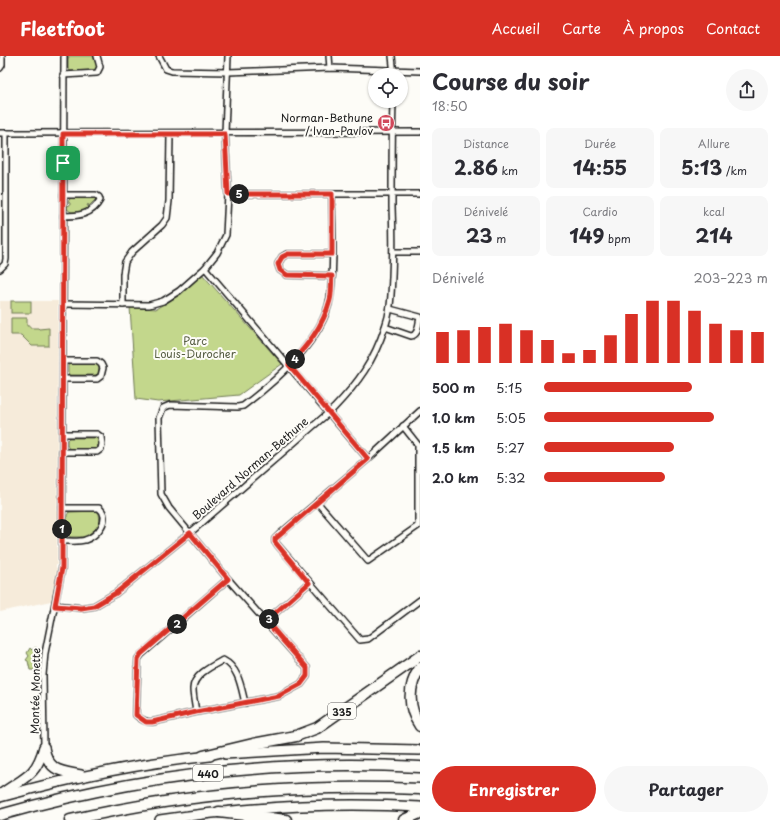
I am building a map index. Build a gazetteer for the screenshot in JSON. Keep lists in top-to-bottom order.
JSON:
{
  "streets": {
    "highway": ["335", "440"],
    "street": ["Boulevard Norman-Bethune", "Montée Monette"]
  },
  "crossings": [
    ["Boulevard Norman-Bethune", "Montée Monette"]
  ],
  "parks": ["Parc Louis-Durocher"],
  "places": {
    "bus stop": ["Norman-Bethune / Ivan-Pavlov"]
  },
  "page": {
    "header": "Fleetfoot",
    "nav": [
      "Accueil",
      "Carte",
      "À propos",
      "Contact"
    ],
    "heading": ["Course du soir", "18:50"],
    "stats": [
      ["Distance", "2.86 km"],
      ["Durée", "14:55"],
      ["Allure", "5:13 /km"],
      ["Dénivelé", "23 m"],
      ["Cardio", "149 bpm"],
      ["kcal", "214"]
    ],
    "pins": [
      "5",
      "4",
      "1",
      "3",
      "2"
    ],
    "chart": ["Dénivelé", "203–223 m"],
    "list": [
      {
        "name": "500 m",
        "note": "5:15"
      },
      {
        "name": "1.0 km",
        "note": "5:05"
      },
      {
        "name": "1.5 km",
        "note": "5:27"
      },
      {
        "name": "2.0 km",
        "note": "5:32"
      }
    ],
    "buttons": ["Enregistrer", "Partager"]
  }
}
